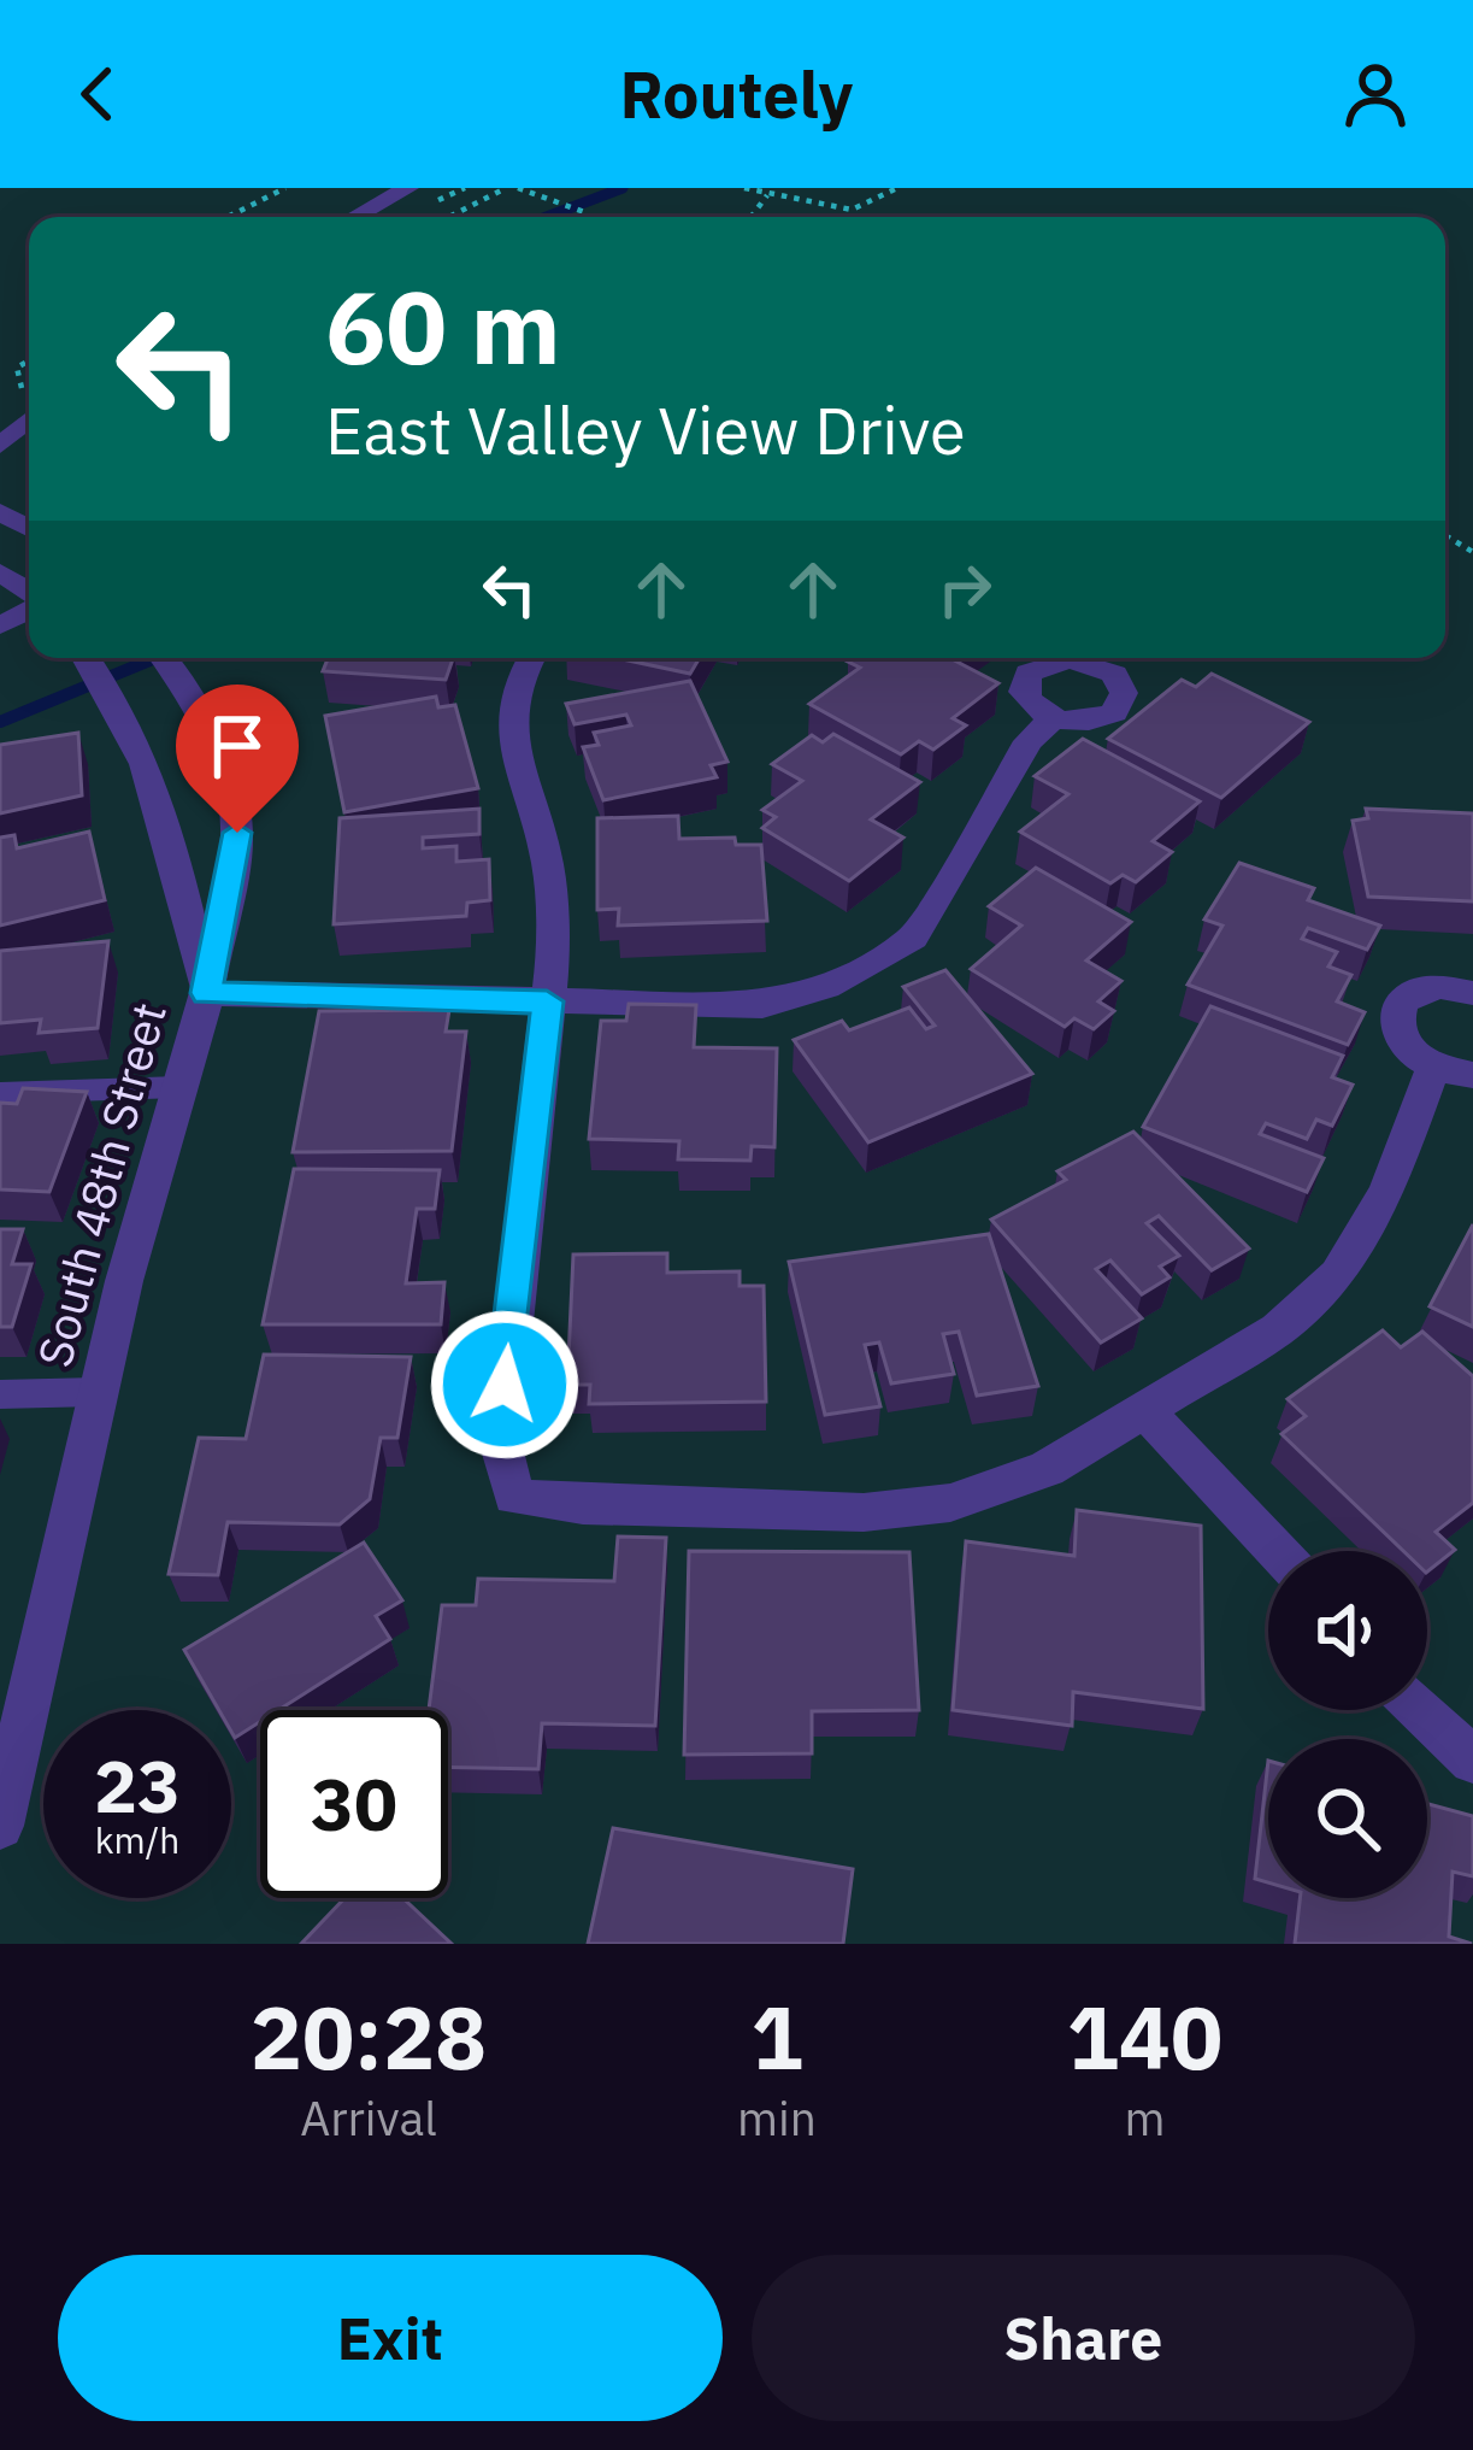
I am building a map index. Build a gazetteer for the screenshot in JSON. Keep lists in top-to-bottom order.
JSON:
{
  "streets": {
    "street": ["South 48th Street"]
  },
  "page": {
    "header": "Routely",
    "turn": ["60 m", "East Valley View Drive"],
    "speed": "23 km/h",
    "limit": "30",
    "eta": [
      "20:28",
      "Arrival",
      "1",
      "min",
      "140",
      "m"
    ],
    "buttons": ["Exit", "Share"]
  }
}
